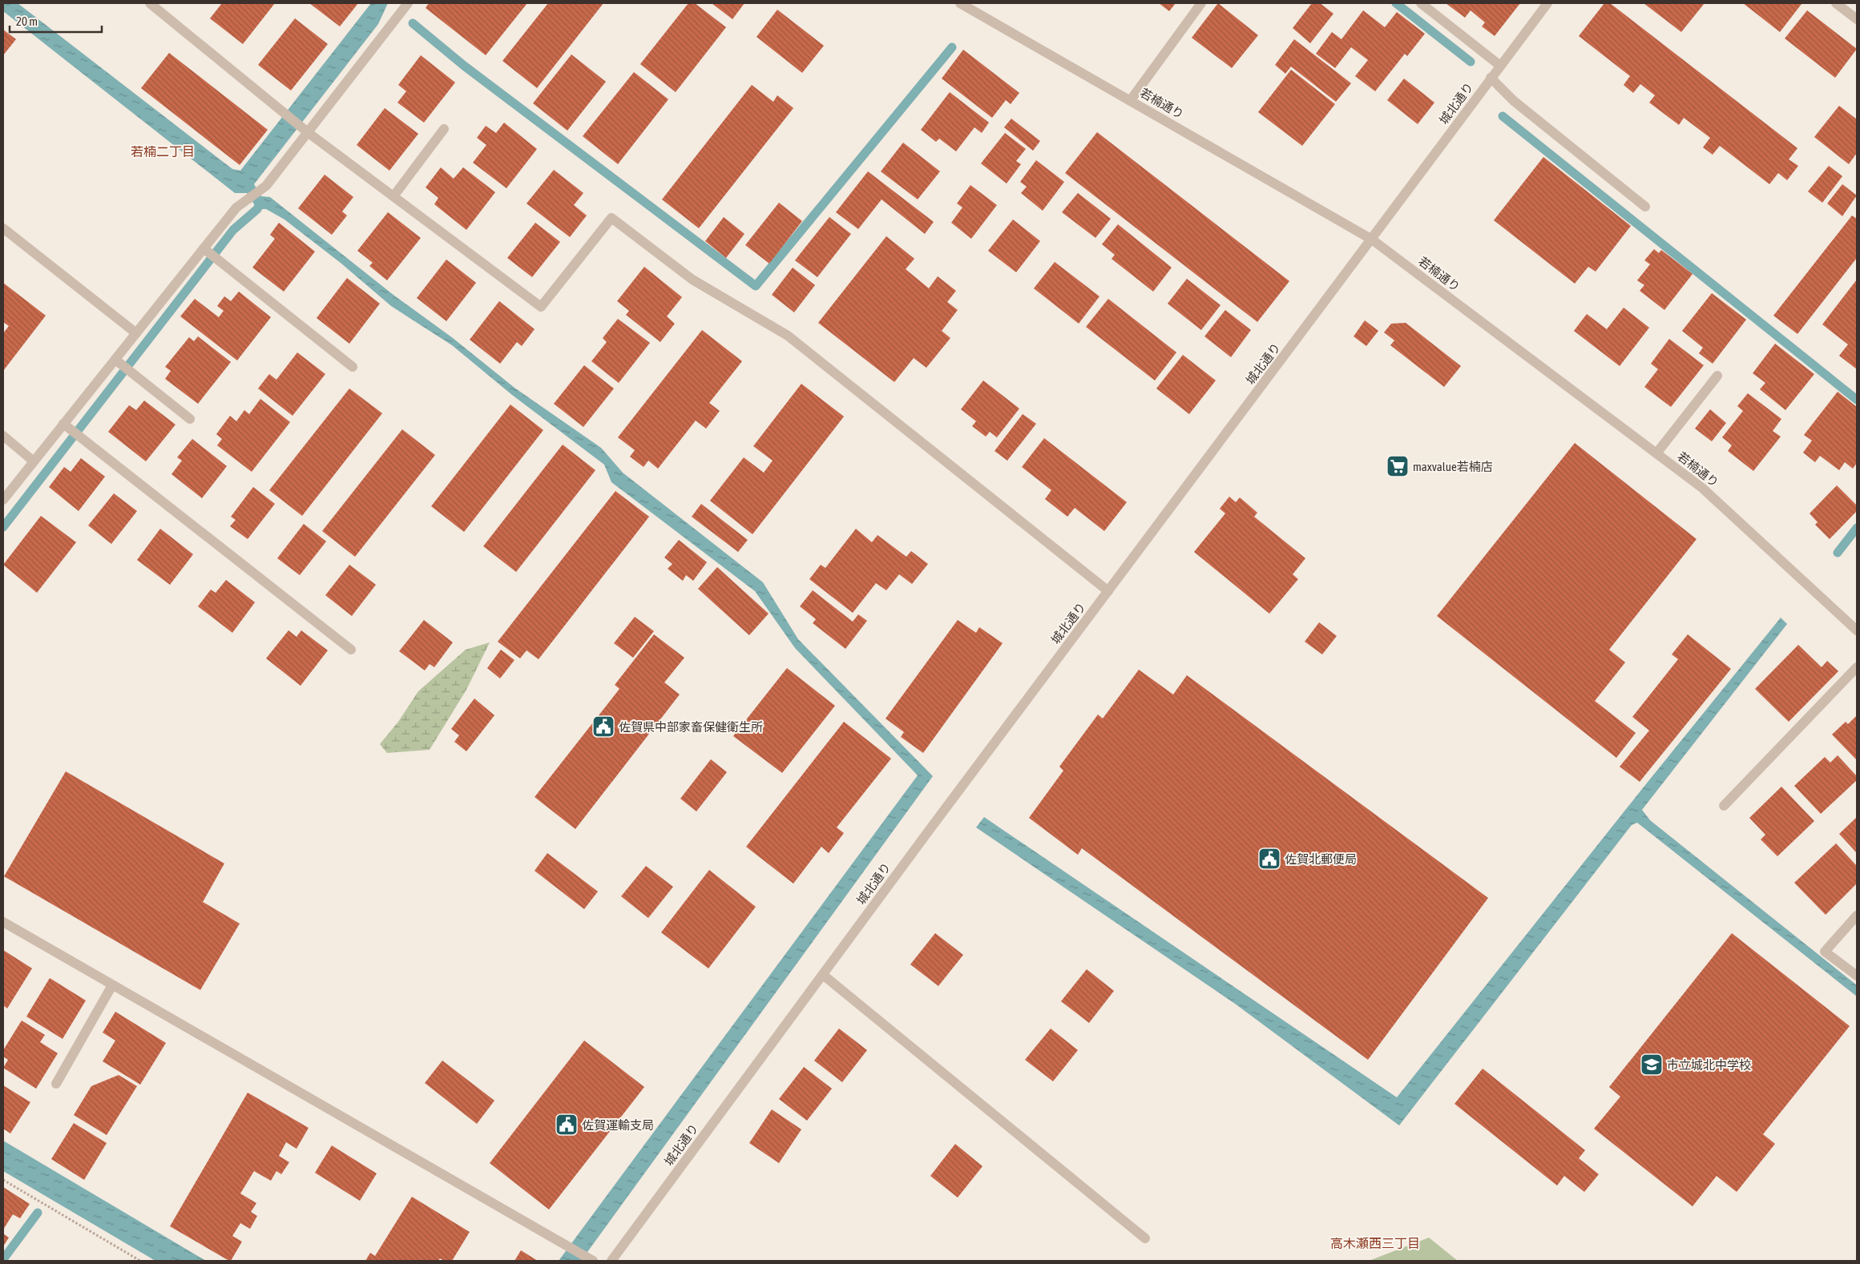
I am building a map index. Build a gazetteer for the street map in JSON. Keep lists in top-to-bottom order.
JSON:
{
  "streets": {
    "street": ["若楠通り", "城北通り"]
  },
  "crossings": [
    ["若楠通り", "城北通り"]
  ],
  "districts": ["若楠二丁目", "高木瀬西三丁目"],
  "places": {
    "supermarket": ["maxvalue若楠店"],
    "public building": ["佐賀県中部家畜保健衛生所", "佐賀北郵便局", "佐賀運輸支局"],
    "school or university": ["市立城北中学校"]
  },
  "scale_bar": "20 m"
}
